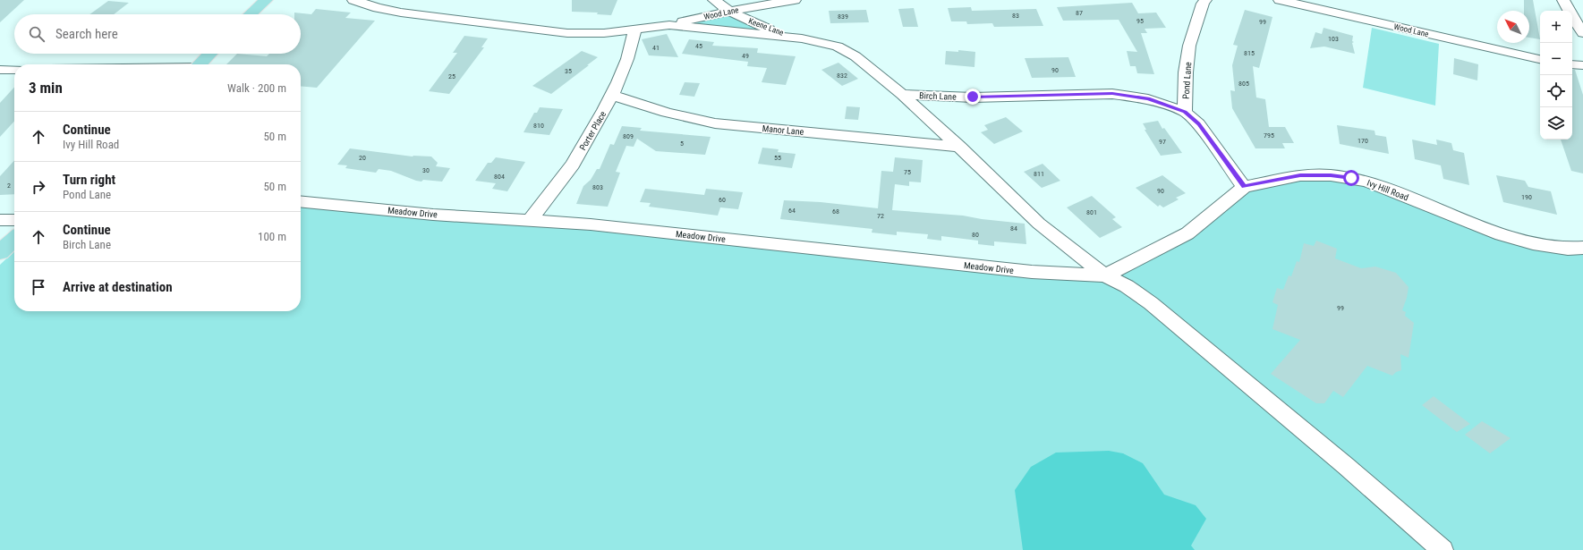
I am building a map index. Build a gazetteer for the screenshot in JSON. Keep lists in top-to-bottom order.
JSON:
{
  "streets": {
    "street": [
      "Wood Lane",
      "Keene Lane",
      "Pond Lane",
      "Birch Lane",
      "Manor Lane",
      "Porter Place",
      "Ivy Hill Road",
      "Meadow Drive"
    ]
  },
  "crossings": [
    ["Wood Lane", "Keene Lane"],
    ["Pond Lane", "Birch Lane"],
    ["Pond Lane", "Ivy Hill Road"],
    ["Manor Lane", "Porter Place"],
    ["Porter Place", "Meadow Drive"]
  ],
  "house_numbers": [
    "87",
    "83",
    "839",
    "95",
    "99",
    "103",
    "45",
    "41",
    "815",
    "49",
    "90",
    "35",
    "832",
    "25",
    "805",
    "810",
    "795",
    "809",
    "170",
    "97",
    "5",
    "20",
    "55",
    "30",
    "75",
    "811",
    "804",
    "2",
    "803",
    "90",
    "190",
    "60",
    "64",
    "68",
    "801",
    "72",
    "84",
    "80",
    "99"
  ],
  "north": "top left",
  "page": {
    "map_buttons": ["+", "−"],
    "search": "Search here",
    "heading": ["3 min", "Walk · 200 m"],
    "list": [
      ["Continue", "Ivy Hill Road", "50 m"],
      ["Turn right", "Pond Lane", "50 m"],
      ["Continue", "Birch Lane", "100 m"],
      "Arrive at destination"
    ]
  }
}
